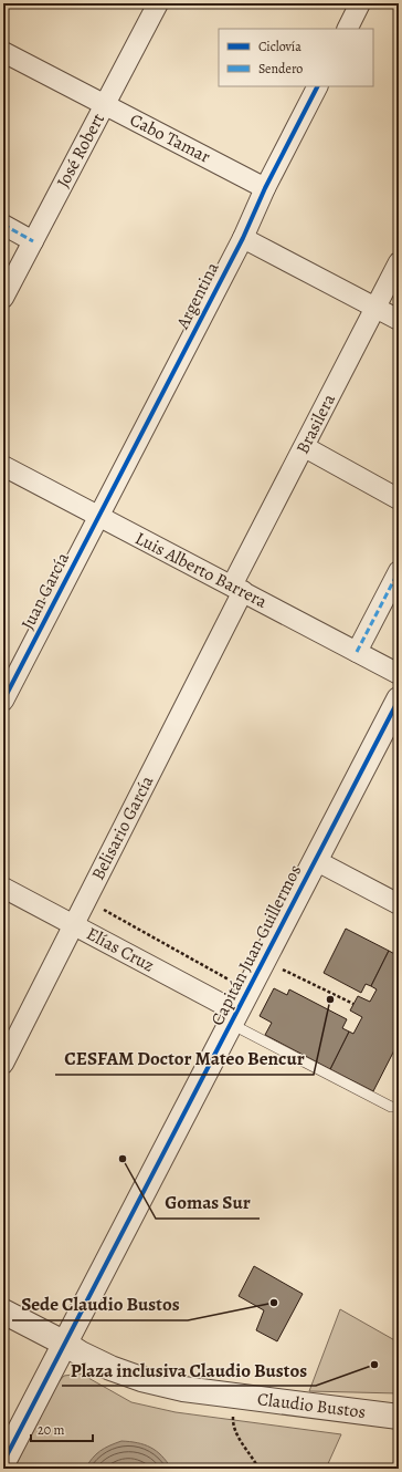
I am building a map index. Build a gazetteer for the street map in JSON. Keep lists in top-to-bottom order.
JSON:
{
  "streets": {
    "street": [
      "Cabo Tamar",
      "José Robert",
      "Argentina",
      "Brasilera",
      "Luis Alberto Barrera",
      "Juan García",
      "Belisario García",
      "Capitán Juan Guillermos",
      "Elías Cruz",
      "Claudio Bustos"
    ]
  },
  "crossings": [
    ["Cabo Tamar", "José Robert"],
    ["Cabo Tamar", "Argentina"],
    ["Argentina", "Luis Alberto Barrera"],
    ["Argentina", "Juan García"],
    ["Brasilera", "Luis Alberto Barrera"],
    ["Brasilera", "Belisario García"],
    ["Luis Alberto Barrera", "Juan García"],
    ["Luis Alberto Barrera", "Belisario García"],
    ["Belisario García", "Elías Cruz"],
    ["Capitán Juan Guillermos", "Elías Cruz"],
    ["Capitán Juan Guillermos", "Claudio Bustos"]
  ],
  "places": [
    "CESFAM Doctor Mateo Bencur",
    "Gomas Sur",
    "Sede Claudio Bustos",
    "Plaza inclusiva Claudio Bustos"
  ],
  "legend": ["Ciclovía", "Sendero"],
  "scale_bar": "20 m"
}
